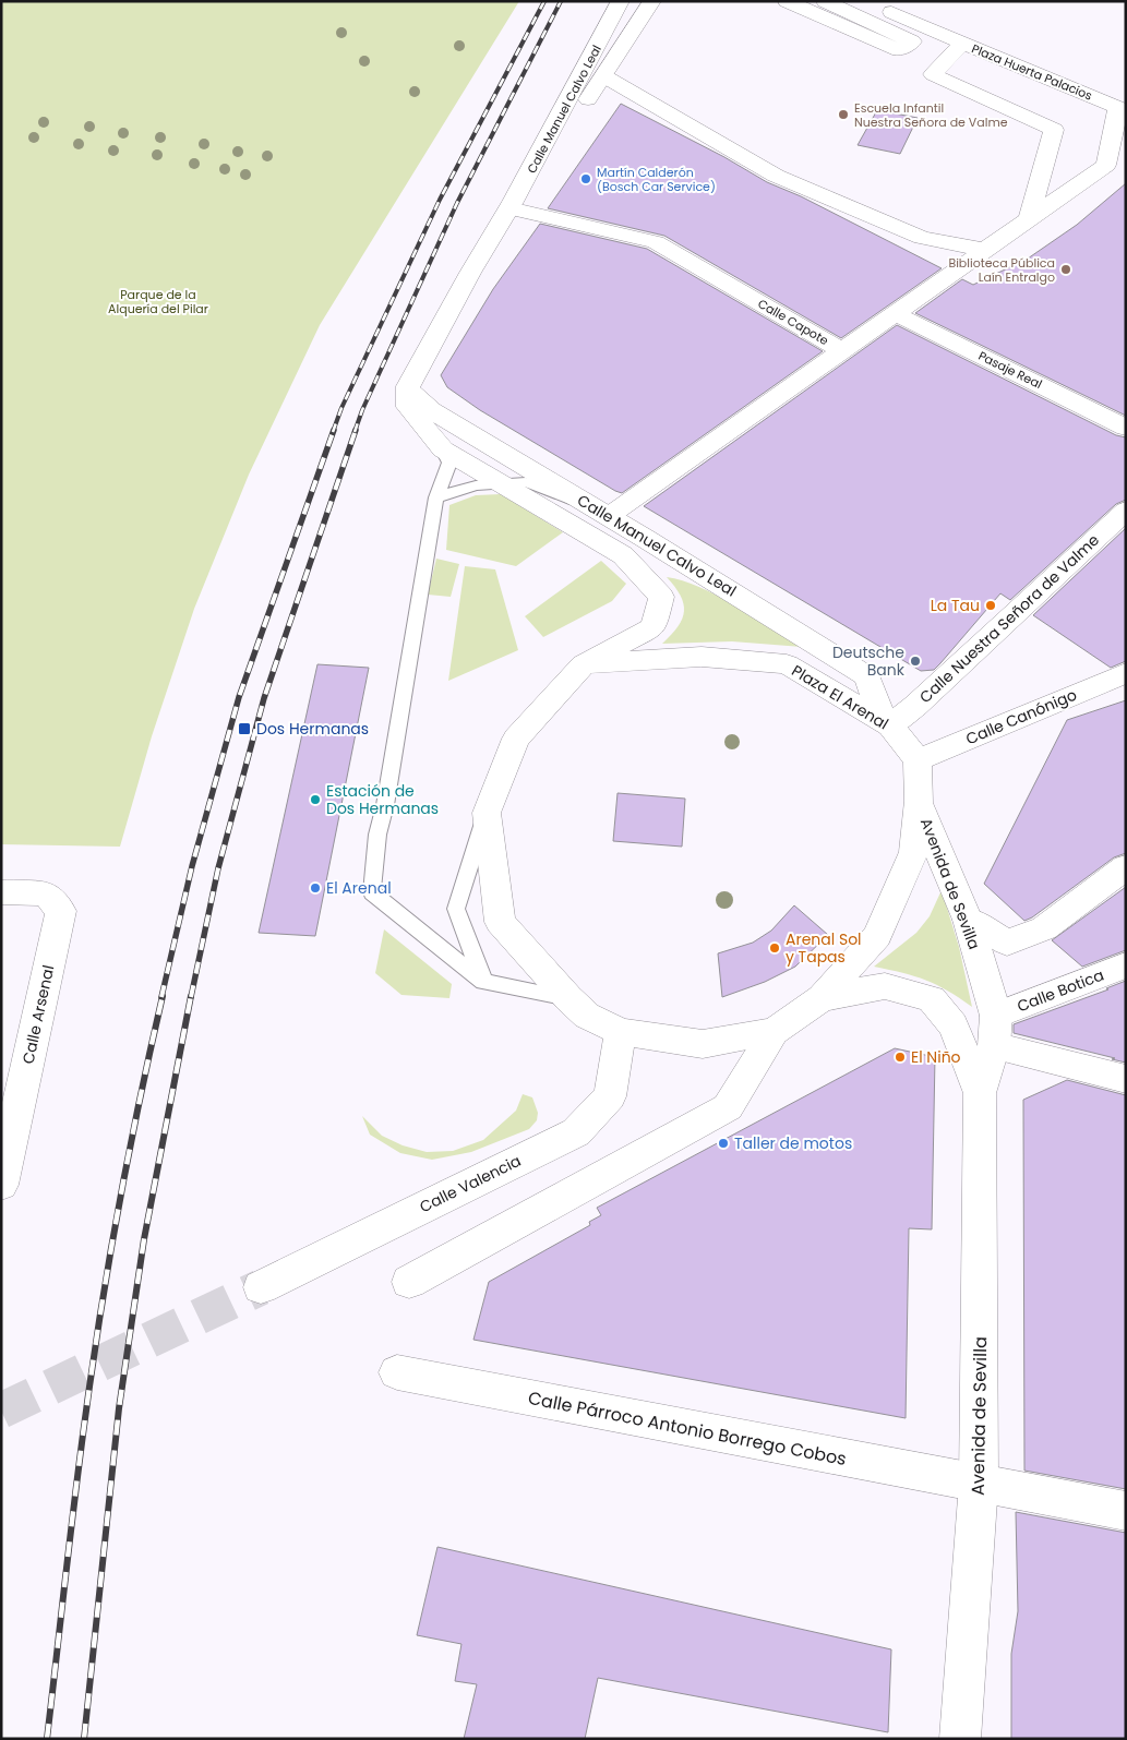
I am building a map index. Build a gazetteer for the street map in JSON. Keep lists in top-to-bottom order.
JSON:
{
  "streets": {
    "street": [
      "Plaza Huerta Palacios",
      "Calle Manuel Calvo Leal",
      "Calle Capote",
      "Pasaje Real",
      "Calle Nuestra Señora de Valme",
      "Plaza El Arenal",
      "Calle Canónigo",
      "Avenida de Sevilla",
      "Calle Botica",
      "Calle Arsenal",
      "Calle Valencia",
      "Calle Párroco Antonio Borrego Cobos"
    ]
  },
  "crossings": [
    ["Plaza Huerta Palacios", "Calle Capote"],
    ["Plaza Huerta Palacios", "Pasaje Real"],
    ["Calle Manuel Calvo Leal", "Calle Capote"],
    ["Calle Manuel Calvo Leal", "Calle Nuestra Señora de Valme"],
    ["Calle Manuel Calvo Leal", "Plaza El Arenal"],
    ["Calle Nuestra Señora de Valme", "Plaza El Arenal"],
    ["Plaza El Arenal", "Calle Canónigo"],
    ["Avenida de Sevilla", "Calle Botica"],
    ["Avenida de Sevilla", "Calle Párroco Antonio Borrego Cobos"]
  ],
  "parks": ["Parque de la Alquería del Pilar"],
  "places": {
    "other": [
      "Escuela Infantil Nuestra Señora de Valme",
      "Martín Calderón (Bosch Car Service)",
      "Biblioteca Pública Laín Entralgo",
      "La Tau",
      "Deutsche Bank",
      "Estación de Dos Hermanas",
      "El Arenal",
      "Arenal Sol y Tapas",
      "El Niño",
      "Taller de motos"
    ],
    "transit": ["Dos Hermanas"]
  }
}
